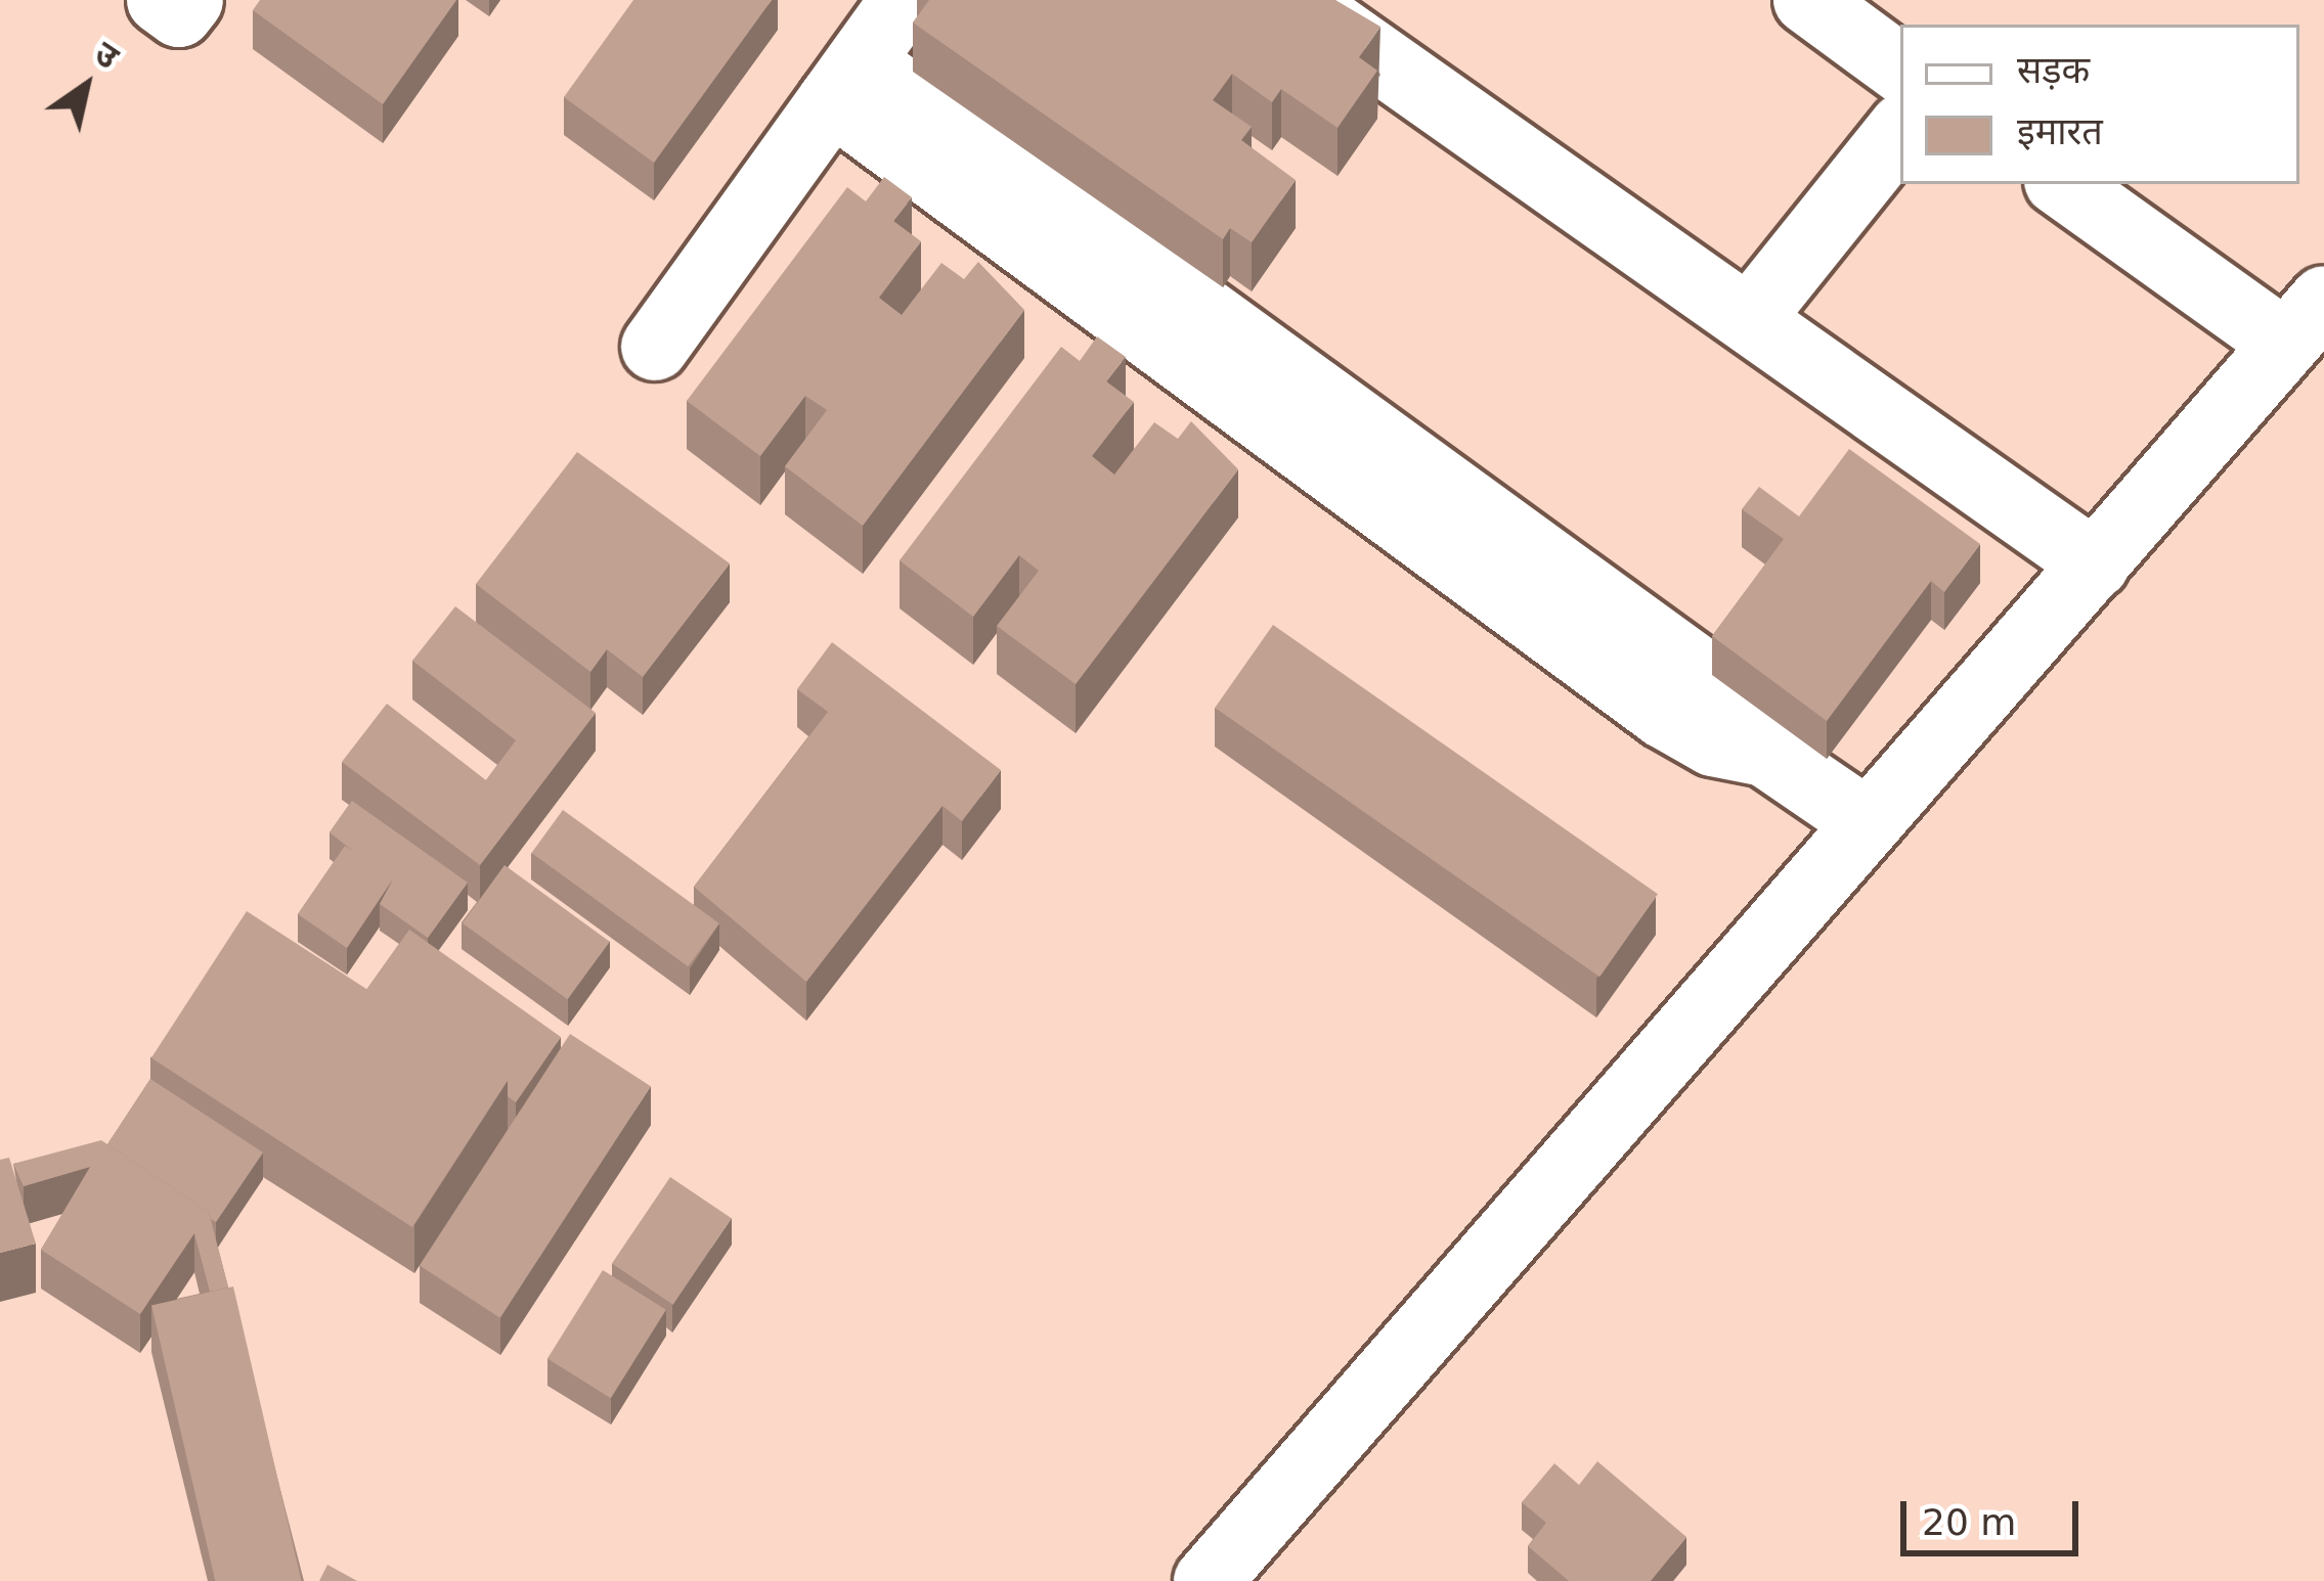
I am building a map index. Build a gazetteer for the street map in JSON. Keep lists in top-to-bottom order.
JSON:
{
  "legend": ["सड़क", "इमारत"],
  "scale_bar": "20 m",
  "north": "top right"
}
